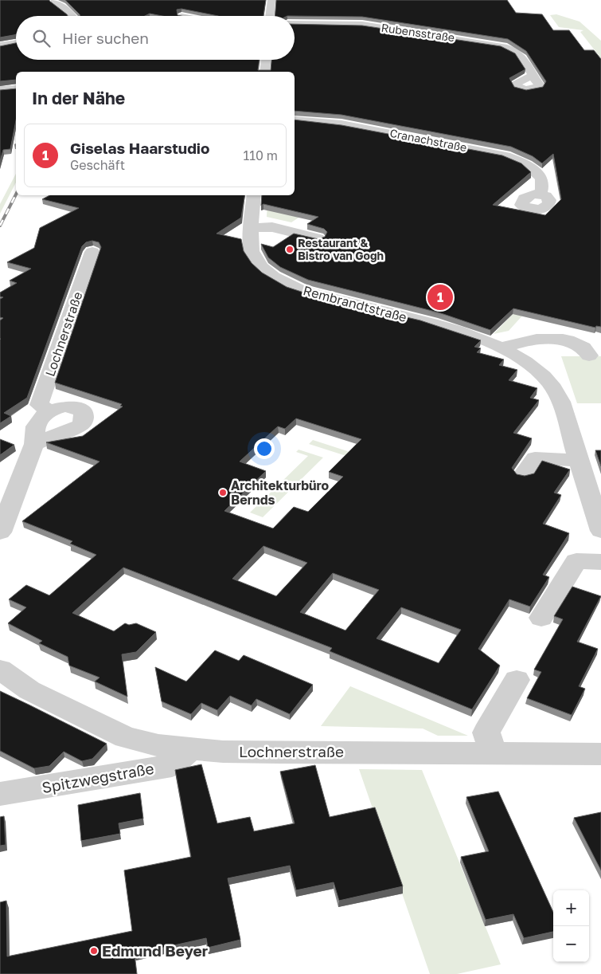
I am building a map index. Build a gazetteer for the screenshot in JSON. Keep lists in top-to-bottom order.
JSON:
{
  "streets": {
    "street": [
      "Rubensstraße",
      "Cranachstraße",
      "Rembrandtstraße",
      "Lochnerstraße",
      "Spitzwegstraße"
    ]
  },
  "crossings": [
    ["Lochnerstraße", "Spitzwegstraße"]
  ],
  "places": ["Restaurant & Bistro van Gogh", "Architekturbüro Bernds", "Edmund Beyer"],
  "page": {
    "search": "Hier suchen",
    "heading": "In der Nähe",
    "list": [
      {
        "mark": "1",
        "name": "Giselas Haarstudio",
        "note": "Geschäft",
        "value": "110 m"
      }
    ],
    "pins": "1",
    "map_buttons": ["+", "−"]
  }
}
